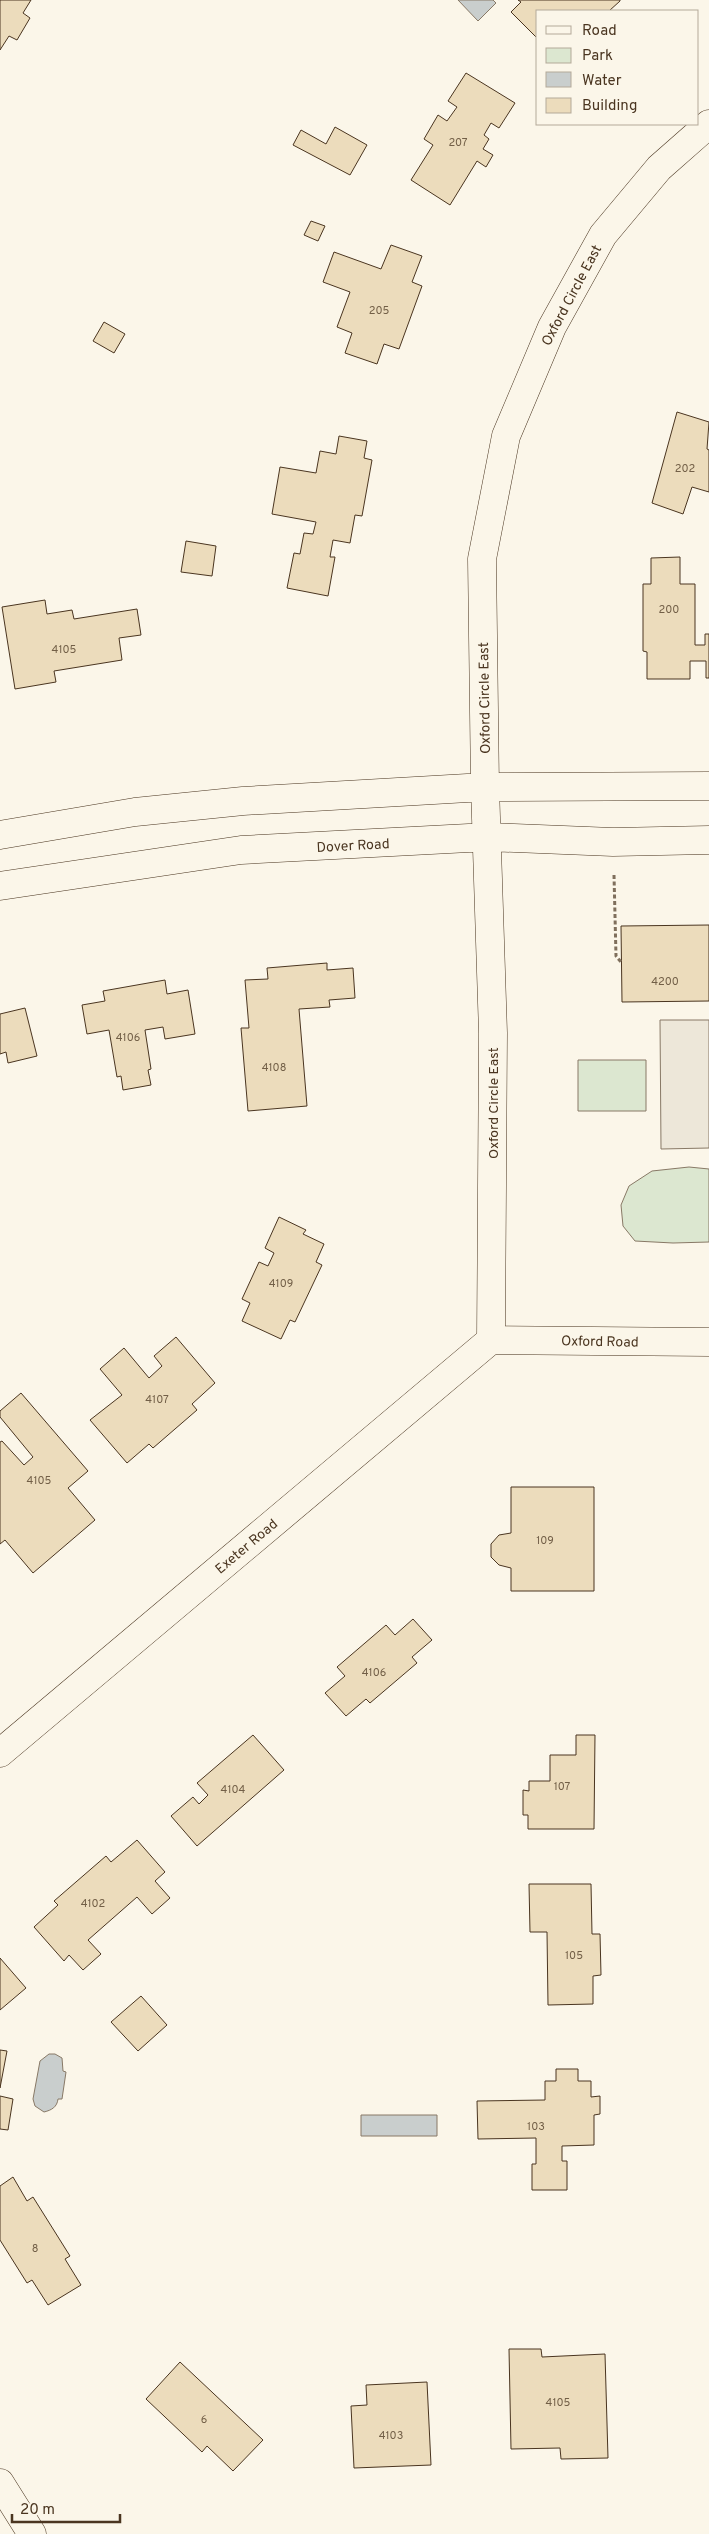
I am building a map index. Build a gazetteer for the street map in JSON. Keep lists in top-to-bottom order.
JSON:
{
  "streets": {
    "street": [
      "Oxford Circle East",
      "Dover Road",
      "Oxford Road",
      "Exeter Road"
    ]
  },
  "crossings": [
    ["Oxford Circle East", "Dover Road"],
    ["Oxford Circle East", "Oxford Road"],
    ["Oxford Circle East", "Exeter Road"],
    ["Oxford Road", "Exeter Road"]
  ],
  "house_numbers": [
    "207",
    "205",
    "202",
    "200",
    "4105",
    "4200",
    "4106",
    "4108",
    "4109",
    "4107",
    "4105",
    "109",
    "4106",
    "107",
    "4104",
    "4102",
    "105",
    "103",
    "8",
    "4105",
    "6",
    "4103"
  ],
  "legend": [
    "Road",
    "Park",
    "Water",
    "Building"
  ],
  "scale_bar": "20 m"
}
